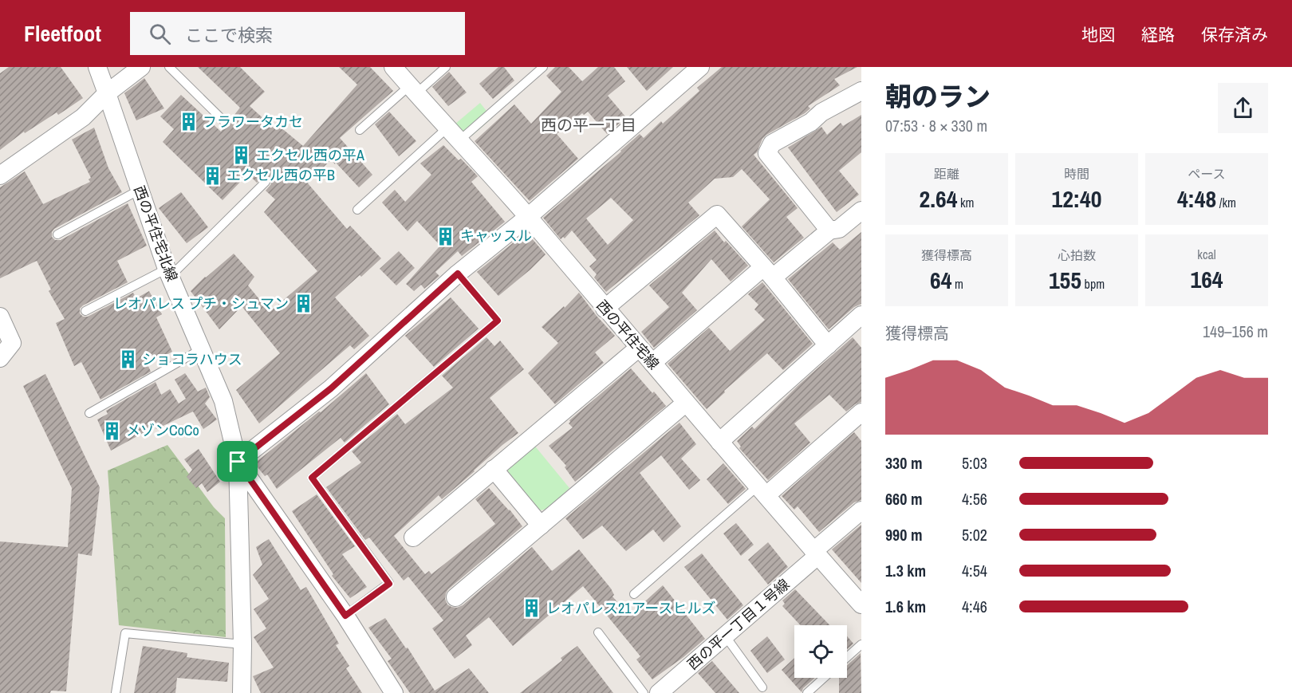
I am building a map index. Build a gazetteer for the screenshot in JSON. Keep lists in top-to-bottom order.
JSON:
{
  "streets": {
    "street": ["西の平住宅北線", "西の平住宅線", "西の平一丁目１号線"]
  },
  "crossings": [
    ["西の平住宅線", "西の平一丁目１号線"]
  ],
  "districts": ["西の平一丁目"],
  "places": {
    "building": [
      "フラワータカセ",
      "エクセル西の平A",
      "エクセル西の平B",
      "キャッスル",
      "レオパレス プチ・シュマン",
      "ショコラハウス",
      "メゾンCoCo",
      "レオパレス21アースヒルズ"
    ]
  },
  "page": {
    "header": "Fleetfoot",
    "search": "ここで検索",
    "nav": ["地図", "経路", "保存済み"],
    "heading": ["朝のラン", "07:53 · 8 × 330 m"],
    "stats": [
      ["距離", "2.64 km"],
      ["時間", "12:40"],
      ["ペース", "4:48 /km"],
      ["獲得標高", "64 m"],
      ["心拍数", "155 bpm"],
      ["kcal", "164"]
    ],
    "chart": ["獲得標高", "149–156 m"],
    "list": [
      {
        "name": "330 m",
        "note": "5:03"
      },
      {
        "name": "660 m",
        "note": "4:56"
      },
      {
        "name": "990 m",
        "note": "5:02"
      },
      {
        "name": "1.3 km",
        "note": "4:54"
      },
      {
        "name": "1.6 km",
        "note": "4:46"
      }
    ]
  }
}
